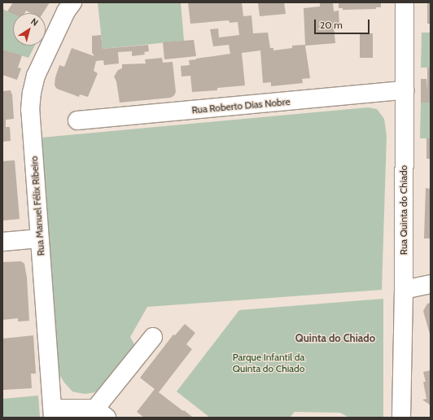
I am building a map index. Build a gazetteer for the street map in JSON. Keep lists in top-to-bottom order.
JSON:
{
  "streets": {
    "street": ["Rua Roberto Dias Nobre", "Rua Manuel Félix Ribeiro", "Rua Quinta do Chiado"]
  },
  "crossings": [
    ["Rua Roberto Dias Nobre", "Rua Quinta do Chiado"]
  ],
  "districts": ["Quinta do Chiado"],
  "parks": ["Parque Infantil da Quinta do Chiado"],
  "scale_bar": "20 m",
  "north": "top right"
}
